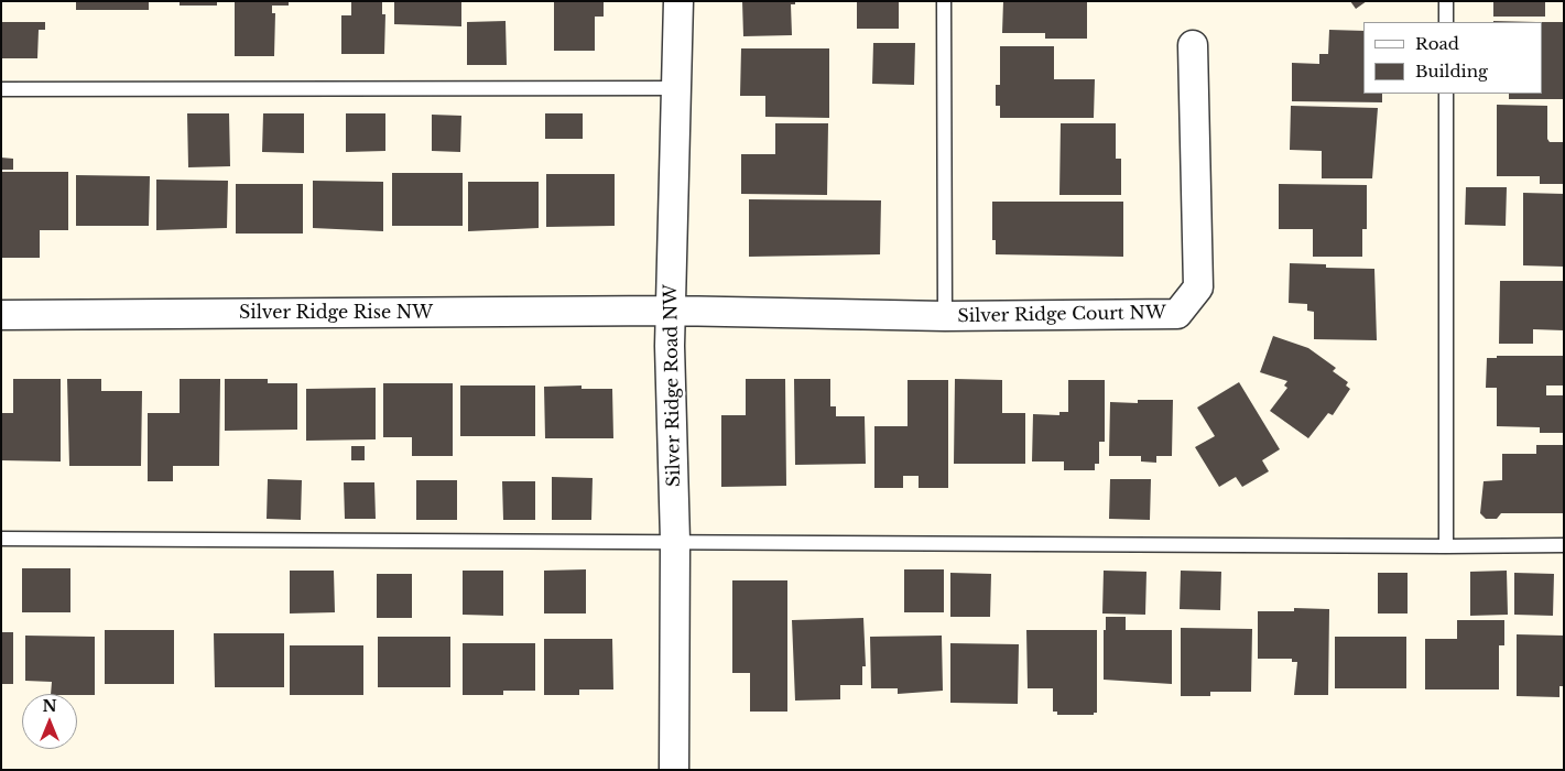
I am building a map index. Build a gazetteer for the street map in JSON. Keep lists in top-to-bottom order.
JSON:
{
  "streets": {
    "street": ["Silver Ridge Rise NW", "Silver Ridge Court NW", "Silver Ridge Road NW"]
  },
  "crossings": [
    ["Silver Ridge Rise NW", "Silver Ridge Court NW"],
    ["Silver Ridge Rise NW", "Silver Ridge Road NW"],
    ["Silver Ridge Court NW", "Silver Ridge Road NW"]
  ],
  "legend": ["Road", "Building"],
  "north": "top"
}
